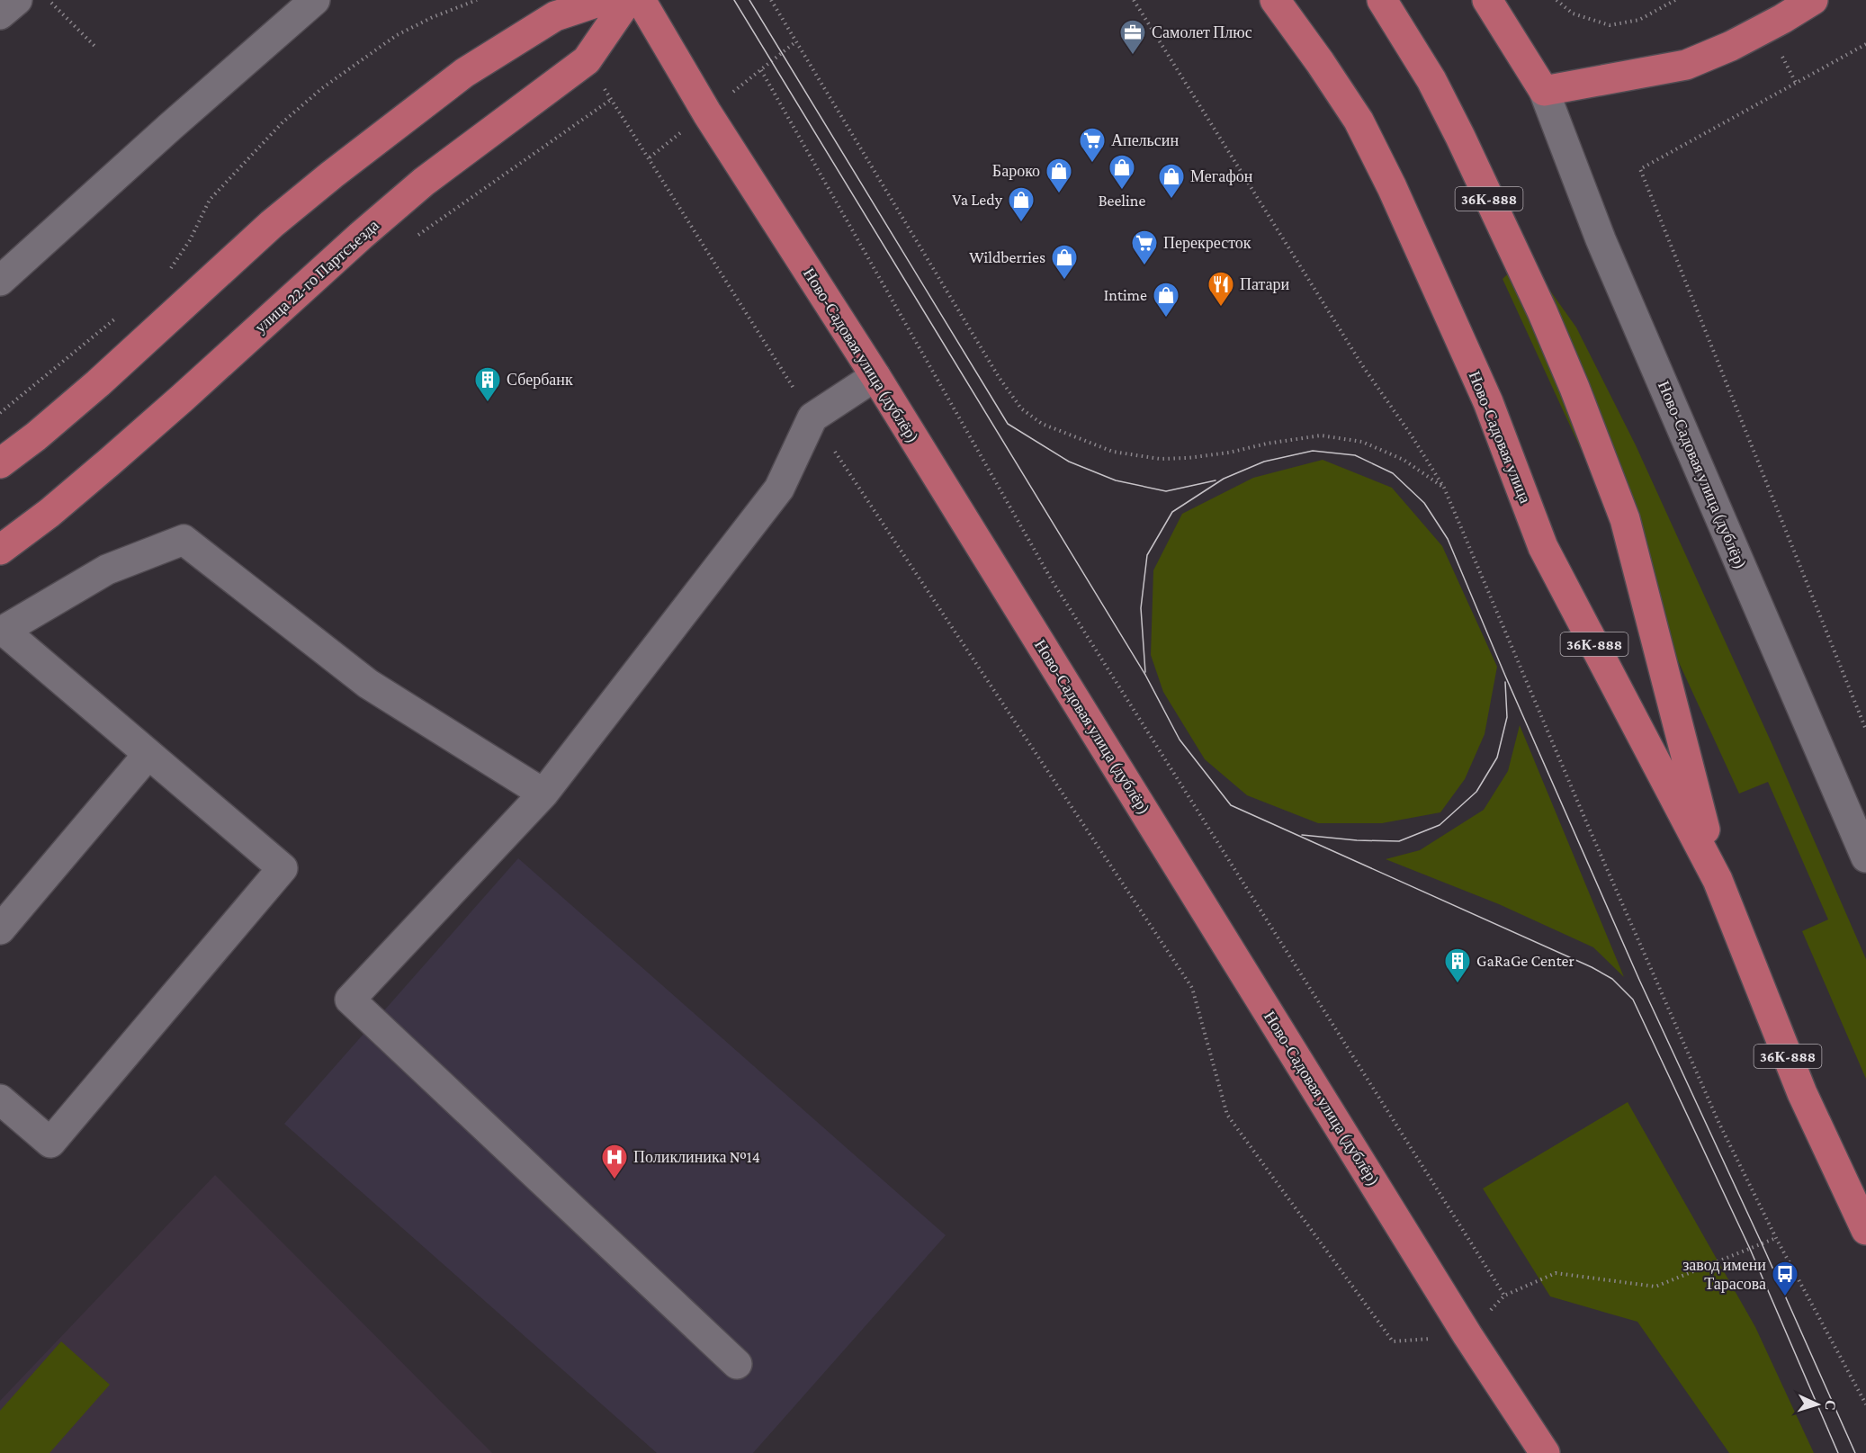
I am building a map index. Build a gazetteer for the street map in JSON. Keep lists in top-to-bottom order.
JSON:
{
  "streets": {
    "main road": [
      "36К-888",
      "улица 22-го Партсъезда",
      "Ново-Садовая улица (дублёр)",
      "Ново-Садовая улица"
    ]
  },
  "places": {
    "office": ["Самолет Плюс"],
    "supermarket": ["Апельсин", "Перекресток"],
    "shop": [
      "Beeline",
      "Бароко",
      "Мегафон",
      "Va Ledy",
      "Wildberries",
      "Intime"
    ],
    "restaurant": ["Патари"],
    "building": ["Сбербанк", "GaRaGe Center"],
    "hospital": ["Поликлиника №14"],
    "bus stop": ["завод имени Тарасова"]
  },
  "north": "right"
}
